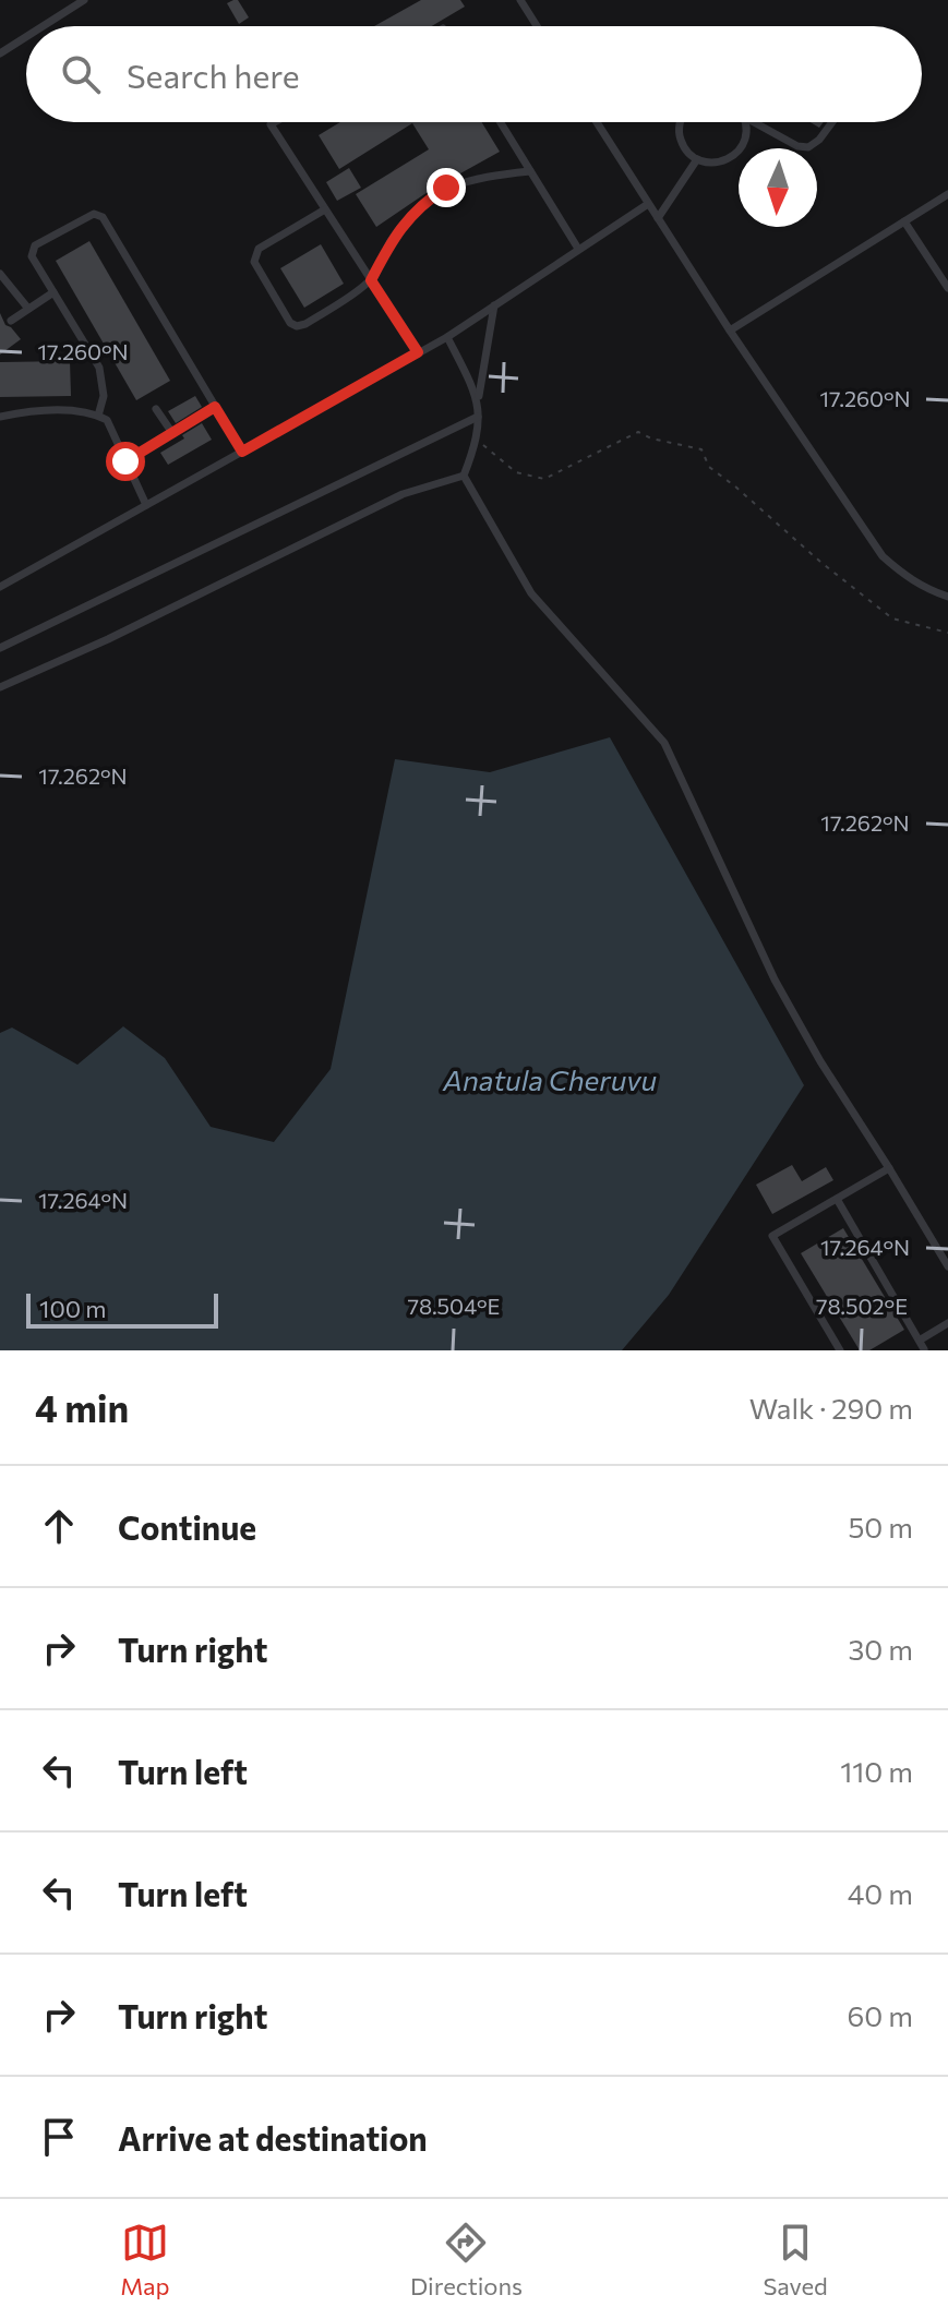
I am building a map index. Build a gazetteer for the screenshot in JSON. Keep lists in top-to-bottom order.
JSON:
{
  "water": ["Anatula Cheruvu"],
  "scale_bar": "100 m",
  "north": "bottom",
  "page": {
    "search": "Search here",
    "scale": "100 m",
    "heading": ["4 min", "Walk · 290 m"],
    "list": [
      ["Continue", "50 m"],
      ["Turn right", "30 m"],
      ["Turn left", "110 m"],
      ["Turn left", "40 m"],
      ["Turn right", "60 m"],
      "Arrive at destination"
    ],
    "nav": ["Map", "Directions", "Saved"]
  },
  "coordinates": [
    "17.260°N",
    "17.262°N",
    "17.264°N",
    "78.504°E",
    "78.502°E"
  ]
}
